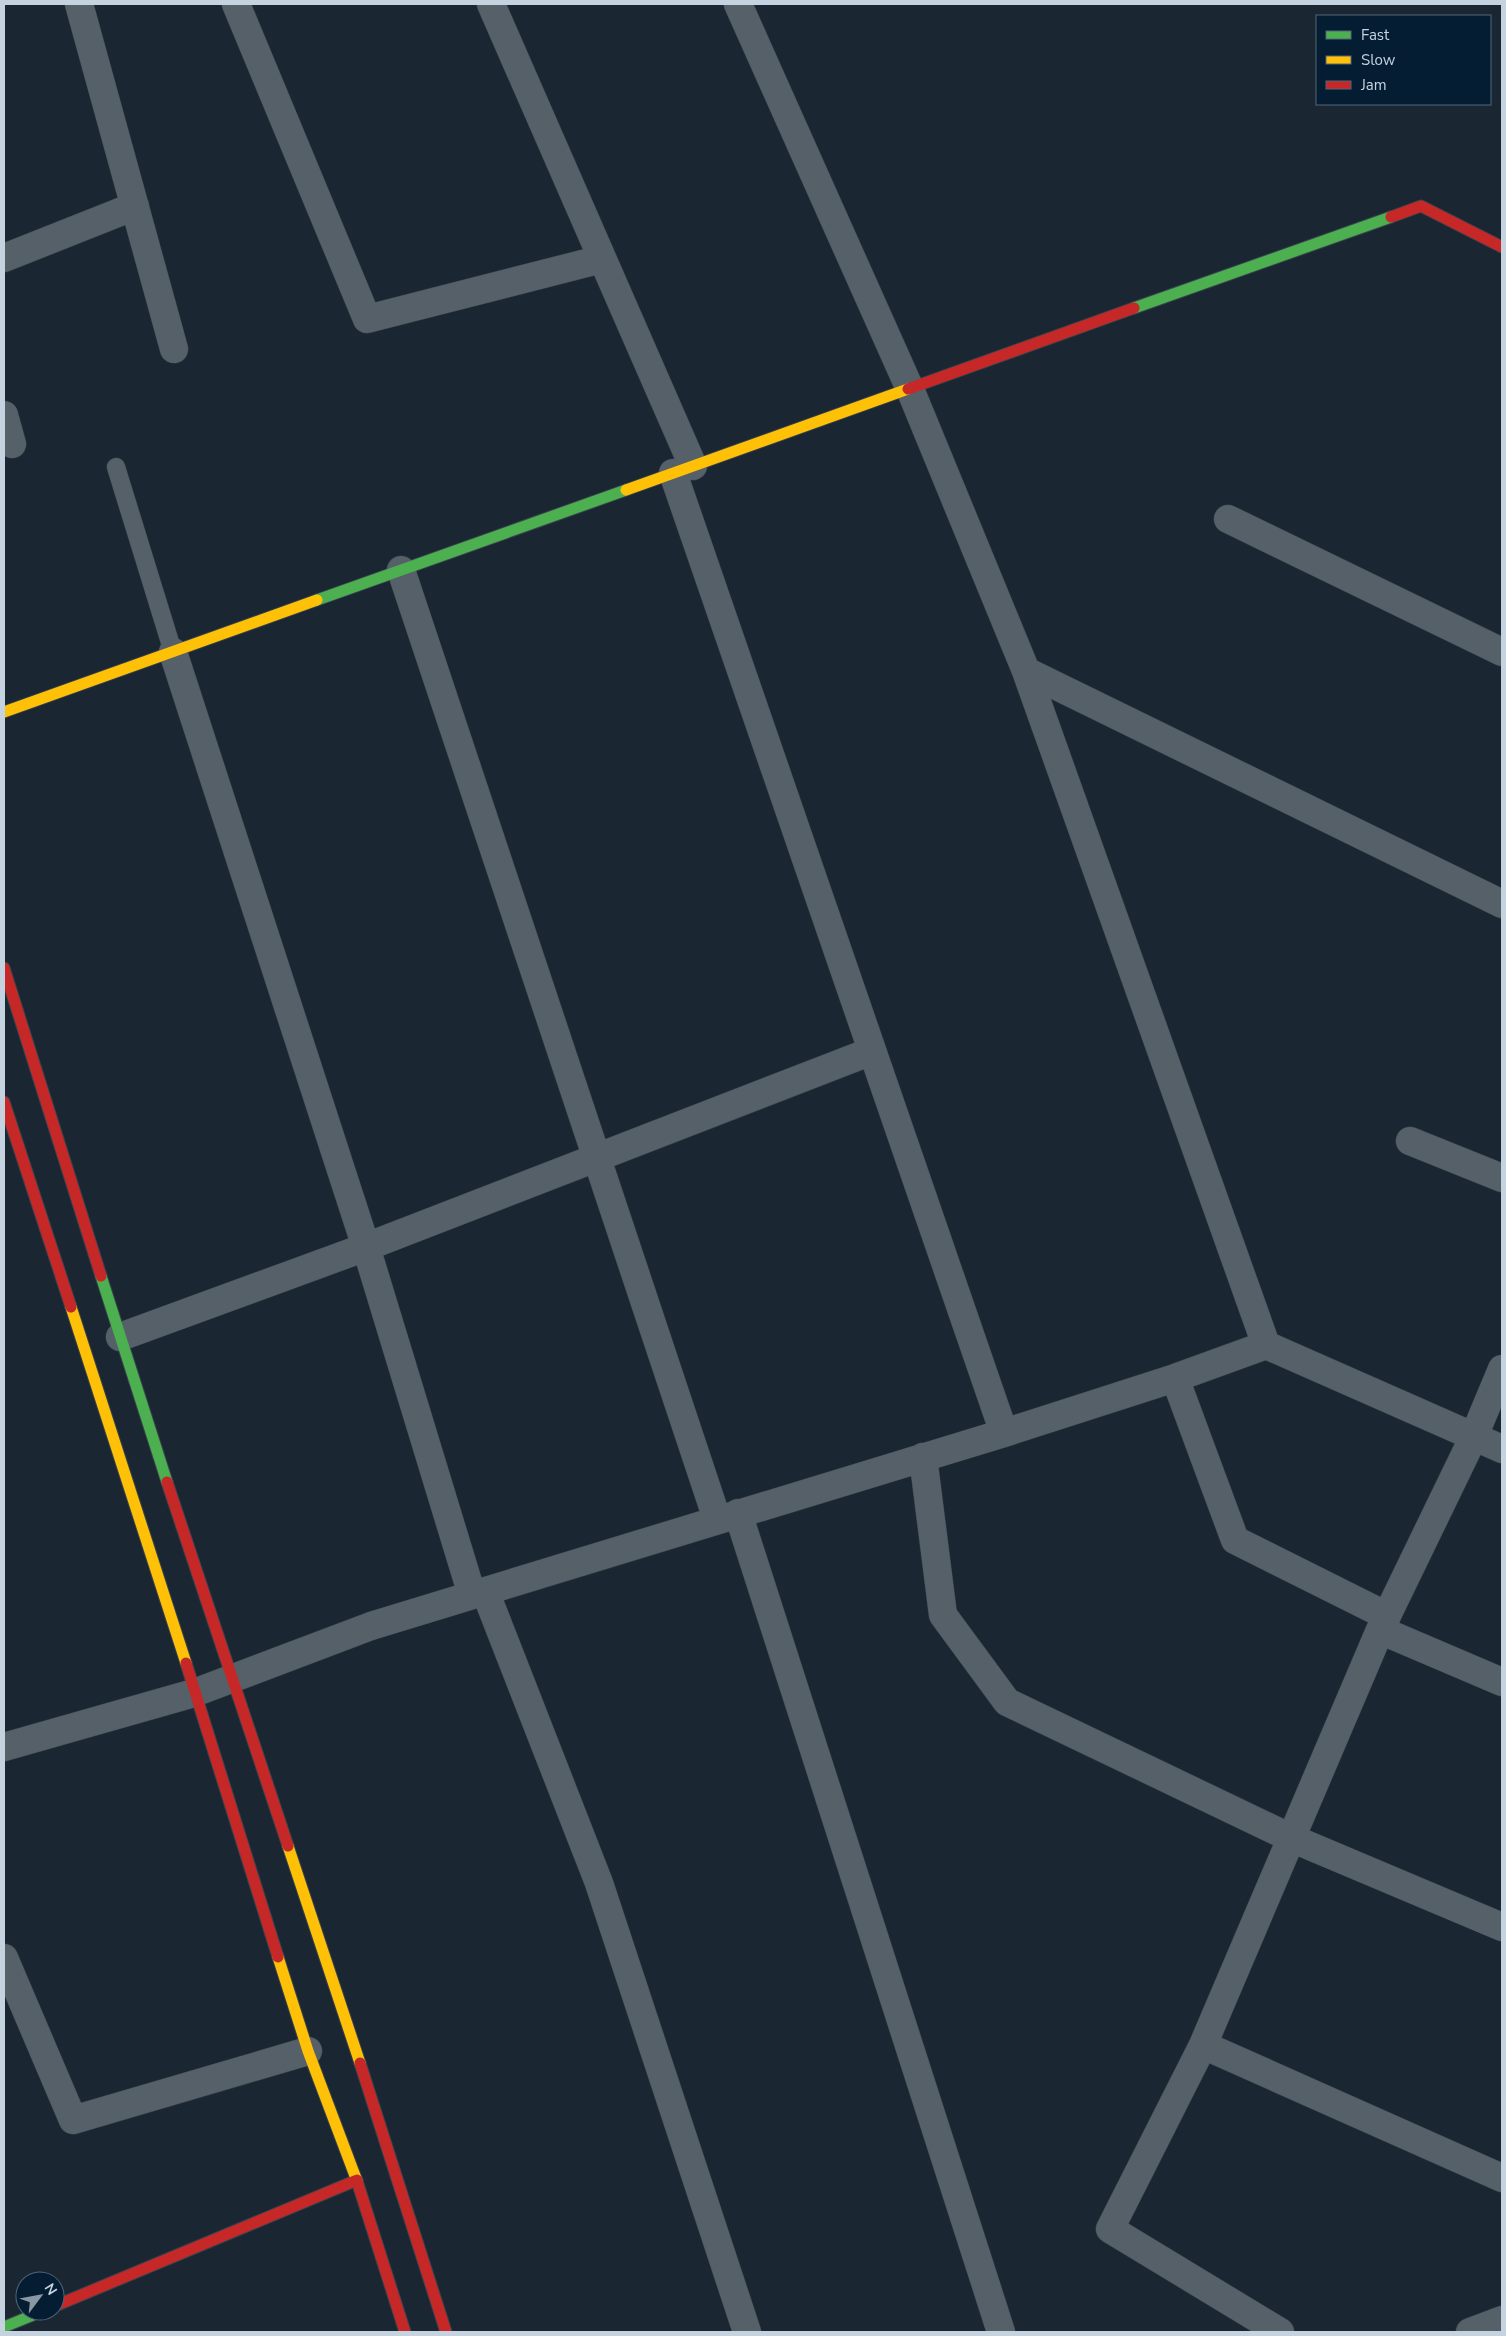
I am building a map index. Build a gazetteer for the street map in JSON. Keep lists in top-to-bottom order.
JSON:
{
  "legend": ["Fast", "Slow", "Jam"],
  "north": "top right"
}
